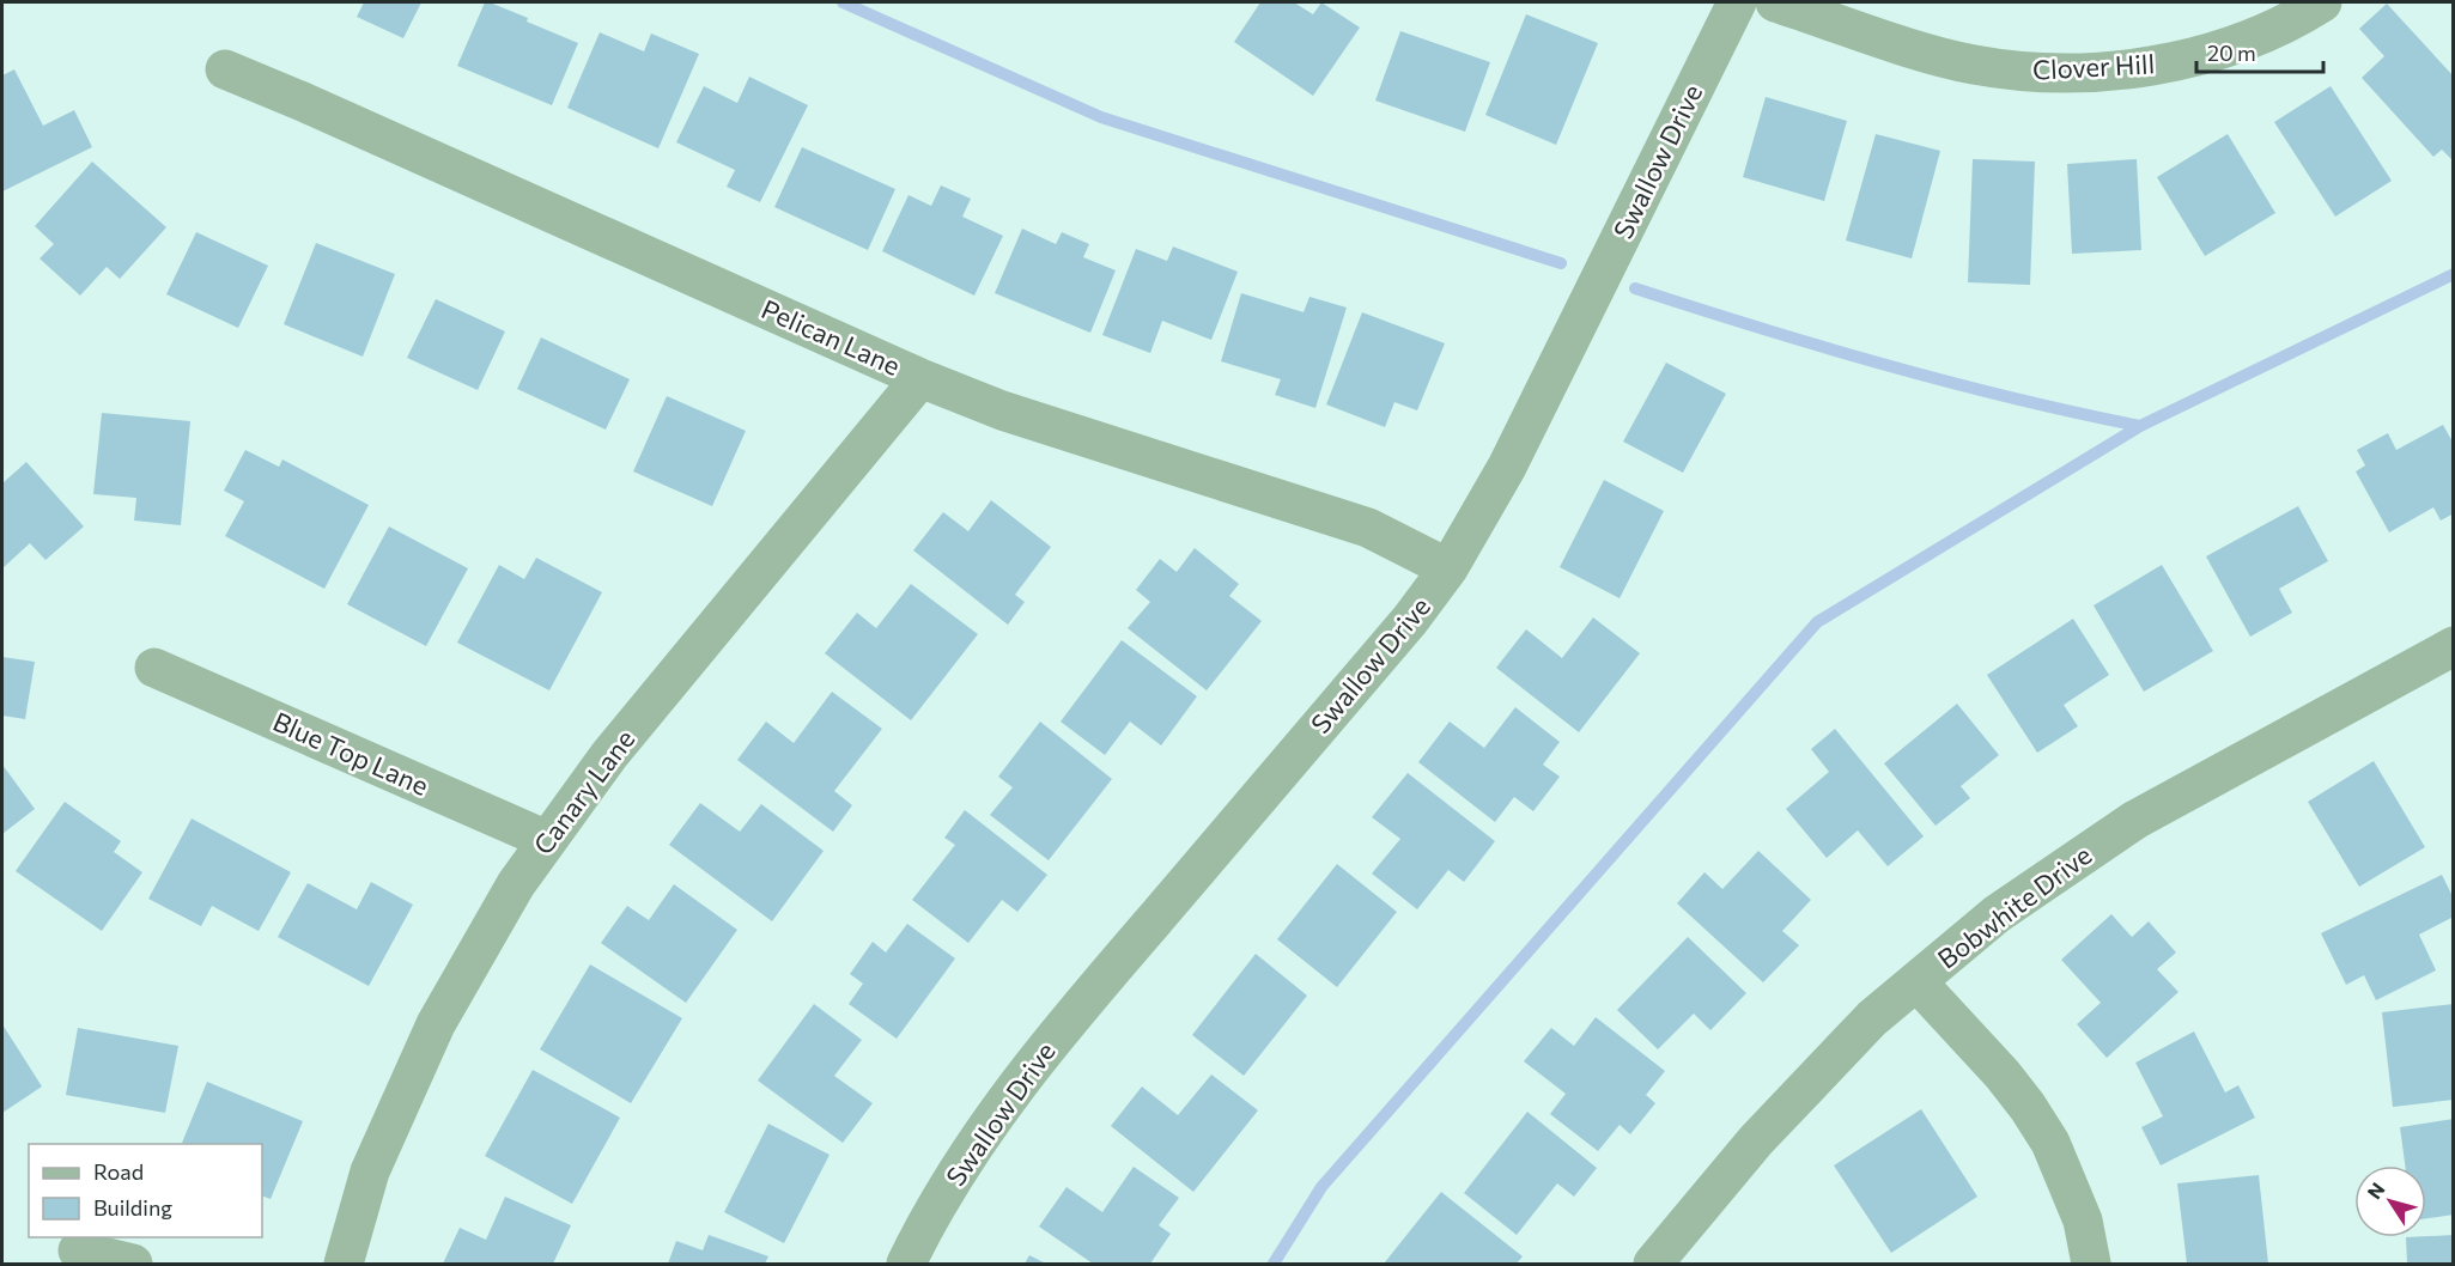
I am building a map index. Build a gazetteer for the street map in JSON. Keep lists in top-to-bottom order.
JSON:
{
  "streets": {
    "street": [
      "Clover Hill",
      "Swallow Drive",
      "Pelican Lane",
      "Blue Top Lane",
      "Canary Lane",
      "Bobwhite Drive"
    ]
  },
  "crossings": [
    ["Swallow Drive", "Pelican Lane"],
    ["Pelican Lane", "Canary Lane"],
    ["Blue Top Lane", "Canary Lane"]
  ],
  "legend": ["Road", "Building"],
  "scale_bar": "20 m",
  "north": "top left"
}
